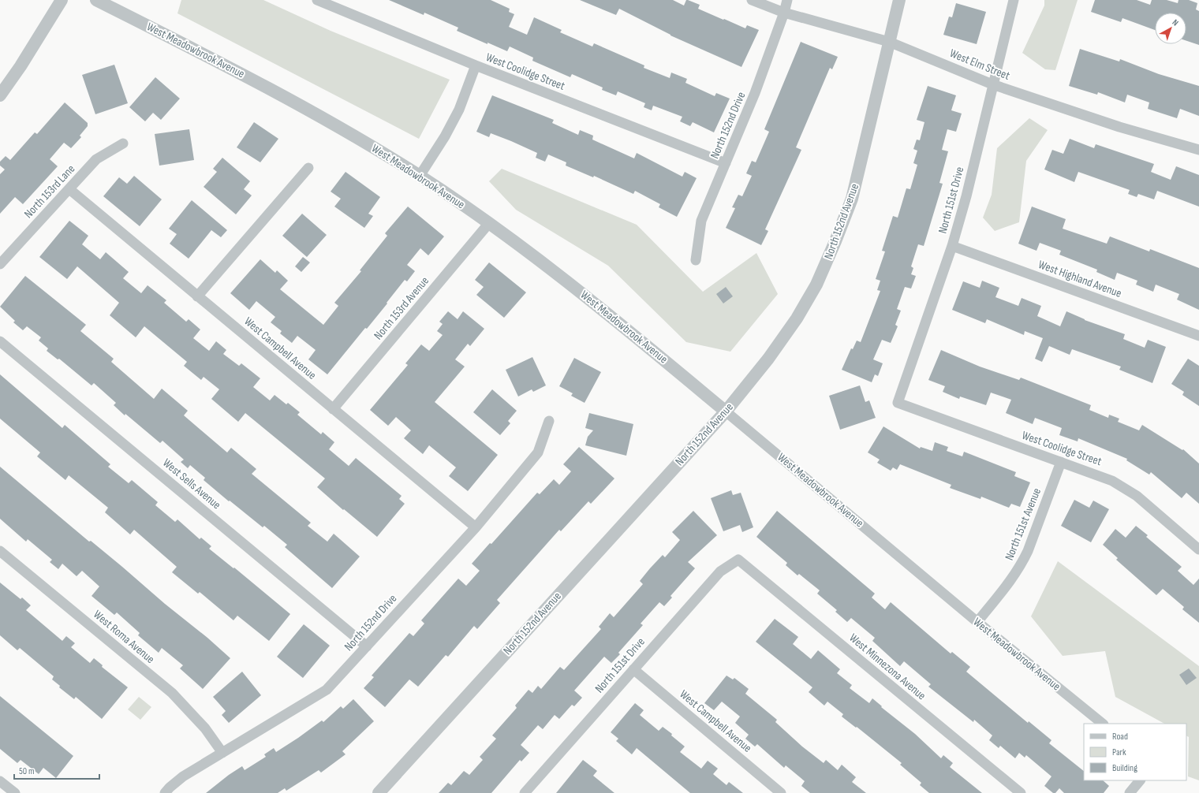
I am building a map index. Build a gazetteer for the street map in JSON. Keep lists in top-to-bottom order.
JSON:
{
  "streets": {
    "street": [
      "West Meadowbrook Avenue",
      "West Elm Street",
      "West Coolidge Street",
      "North 152nd Drive",
      "North 153rd Lane",
      "North 151st Drive",
      "North 152nd Avenue",
      "West Highland Avenue",
      "North 153rd Avenue",
      "West Campbell Avenue",
      "West Sells Avenue",
      "North 151st Avenue",
      "West Roma Avenue",
      "West Minnezona Avenue"
    ]
  },
  "crossings": [
    ["West Meadowbrook Avenue", "North 152nd Avenue"],
    ["West Meadowbrook Avenue", "North 153rd Avenue"],
    ["West Meadowbrook Avenue", "North 151st Avenue"],
    ["West Elm Street", "North 152nd Drive"],
    ["West Elm Street", "North 151st Drive"],
    ["West Elm Street", "North 152nd Avenue"],
    ["West Coolidge Street", "North 152nd Drive"],
    ["West Coolidge Street", "North 151st Drive"],
    ["West Coolidge Street", "North 151st Avenue"],
    ["North 152nd Drive", "West Campbell Avenue"],
    ["North 152nd Drive", "West Sells Avenue"],
    ["North 152nd Drive", "West Roma Avenue"],
    ["North 153rd Lane", "West Campbell Avenue"],
    ["North 151st Drive", "West Highland Avenue"],
    ["North 151st Drive", "West Campbell Avenue"],
    ["North 151st Drive", "West Minnezona Avenue"],
    ["North 153rd Avenue", "West Campbell Avenue"]
  ],
  "legend": ["Road", "Park", "Building"],
  "scale_bar": "50 m",
  "north": "top right"
}
